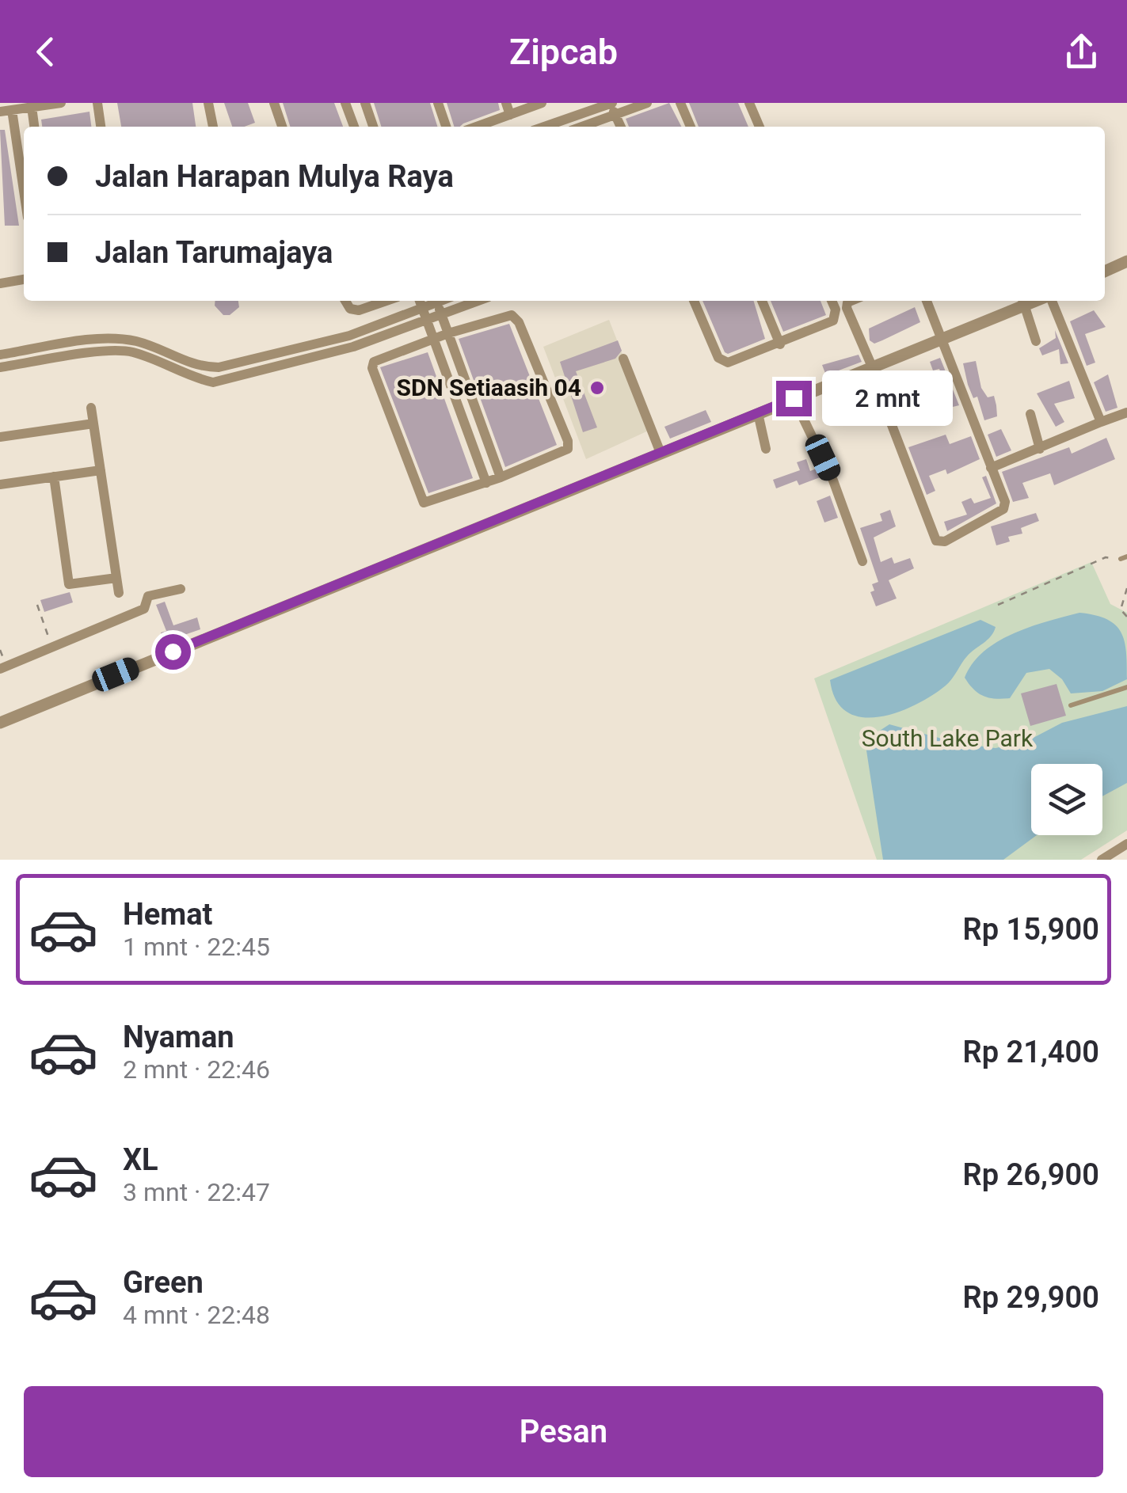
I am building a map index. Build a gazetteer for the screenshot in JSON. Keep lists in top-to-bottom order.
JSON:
{
  "parks": ["South Lake Park"],
  "places": ["SDN Setiaasih 04"],
  "page": {
    "header": "Zipcab",
    "banner": ["Jalan Harapan Mulya Raya", "Jalan Tarumajaya"],
    "bubble": "2 mnt",
    "list": [
      {
        "name": "Hemat",
        "note": "1 mnt · 22:45",
        "value": "Rp 15,900"
      },
      {
        "name": "Nyaman",
        "note": "2 mnt · 22:46",
        "value": "Rp 21,400"
      },
      {
        "name": "XL",
        "note": "3 mnt · 22:47",
        "value": "Rp 26,900"
      },
      {
        "name": "Green",
        "note": "4 mnt · 22:48",
        "value": "Rp 29,900"
      }
    ],
    "buttons": "Pesan"
  }
}
